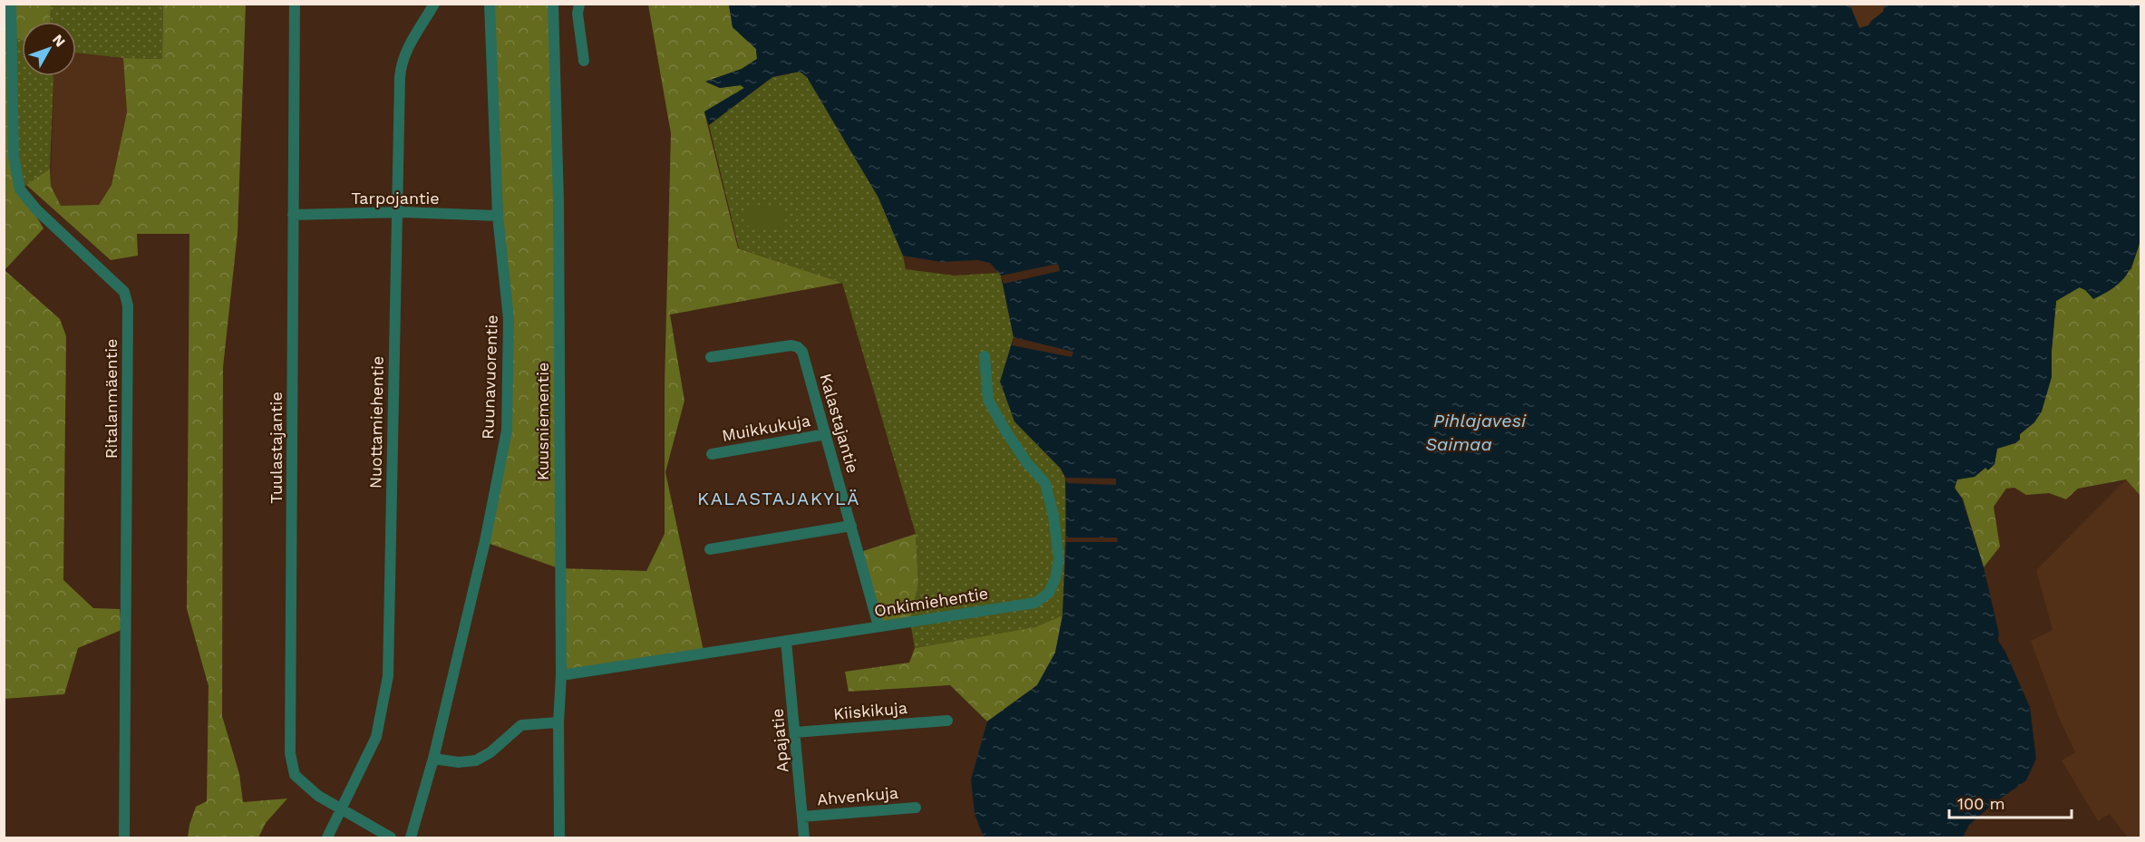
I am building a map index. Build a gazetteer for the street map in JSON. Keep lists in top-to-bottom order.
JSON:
{
  "streets": {
    "street": [
      "Tarpojantie",
      "Ruunavuorentie",
      "Ritalanmäentie",
      "Kuusniementie",
      "Nuottamiehentie",
      "Kalastajantie",
      "Muikkukuja",
      "Tuulastajantie",
      "Onkimiehentie",
      "Kiiskikuja",
      "Apajatie",
      "Ahvenkuja"
    ]
  },
  "crossings": [
    ["Tarpojantie", "Ruunavuorentie"],
    ["Tarpojantie", "Nuottamiehentie"],
    ["Tarpojantie", "Tuulastajantie"],
    ["Kuusniementie", "Onkimiehentie"],
    ["Nuottamiehentie", "Tuulastajantie"],
    ["Kalastajantie", "Muikkukuja"],
    ["Kalastajantie", "Onkimiehentie"],
    ["Onkimiehentie", "Apajatie"],
    ["Kiiskikuja", "Apajatie"],
    ["Apajatie", "Ahvenkuja"]
  ],
  "districts": ["KALASTAJAKYLÄ"],
  "water": ["Pihlajavesi", "Saimaa"],
  "scale_bar": "100 m",
  "north": "top right"
}
